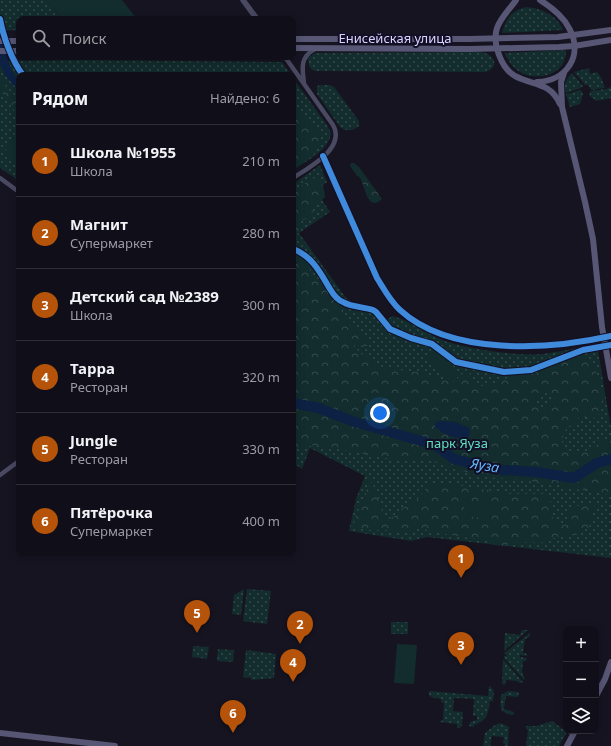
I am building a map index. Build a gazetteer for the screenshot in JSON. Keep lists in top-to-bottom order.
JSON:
{
  "streets": {
    "main road": ["Енисейская улица"]
  },
  "water": ["Яуза"],
  "parks": ["парк Яуза"],
  "page": {
    "search": "Поиск",
    "heading": ["Рядом", "Найдено: 6"],
    "list": [
      {
        "mark": "1",
        "name": "Школа №1955",
        "note": "Школа",
        "value": "210 m"
      },
      {
        "mark": "2",
        "name": "Магнит",
        "note": "Супермаркет",
        "value": "280 m"
      },
      {
        "mark": "3",
        "name": "Детский сад №2389",
        "note": "Школа",
        "value": "300 m"
      },
      {
        "mark": "4",
        "name": "Тарра",
        "note": "Ресторан",
        "value": "320 m"
      },
      {
        "mark": "5",
        "name": "Jungle",
        "note": "Ресторан",
        "value": "330 m"
      },
      {
        "mark": "6",
        "name": "Пятёрочка",
        "note": "Супермаркет",
        "value": "400 m"
      }
    ],
    "pins": [
      "1",
      "5",
      "2",
      "3",
      "4",
      "6"
    ],
    "map_buttons": ["+", "−"]
  }
}
